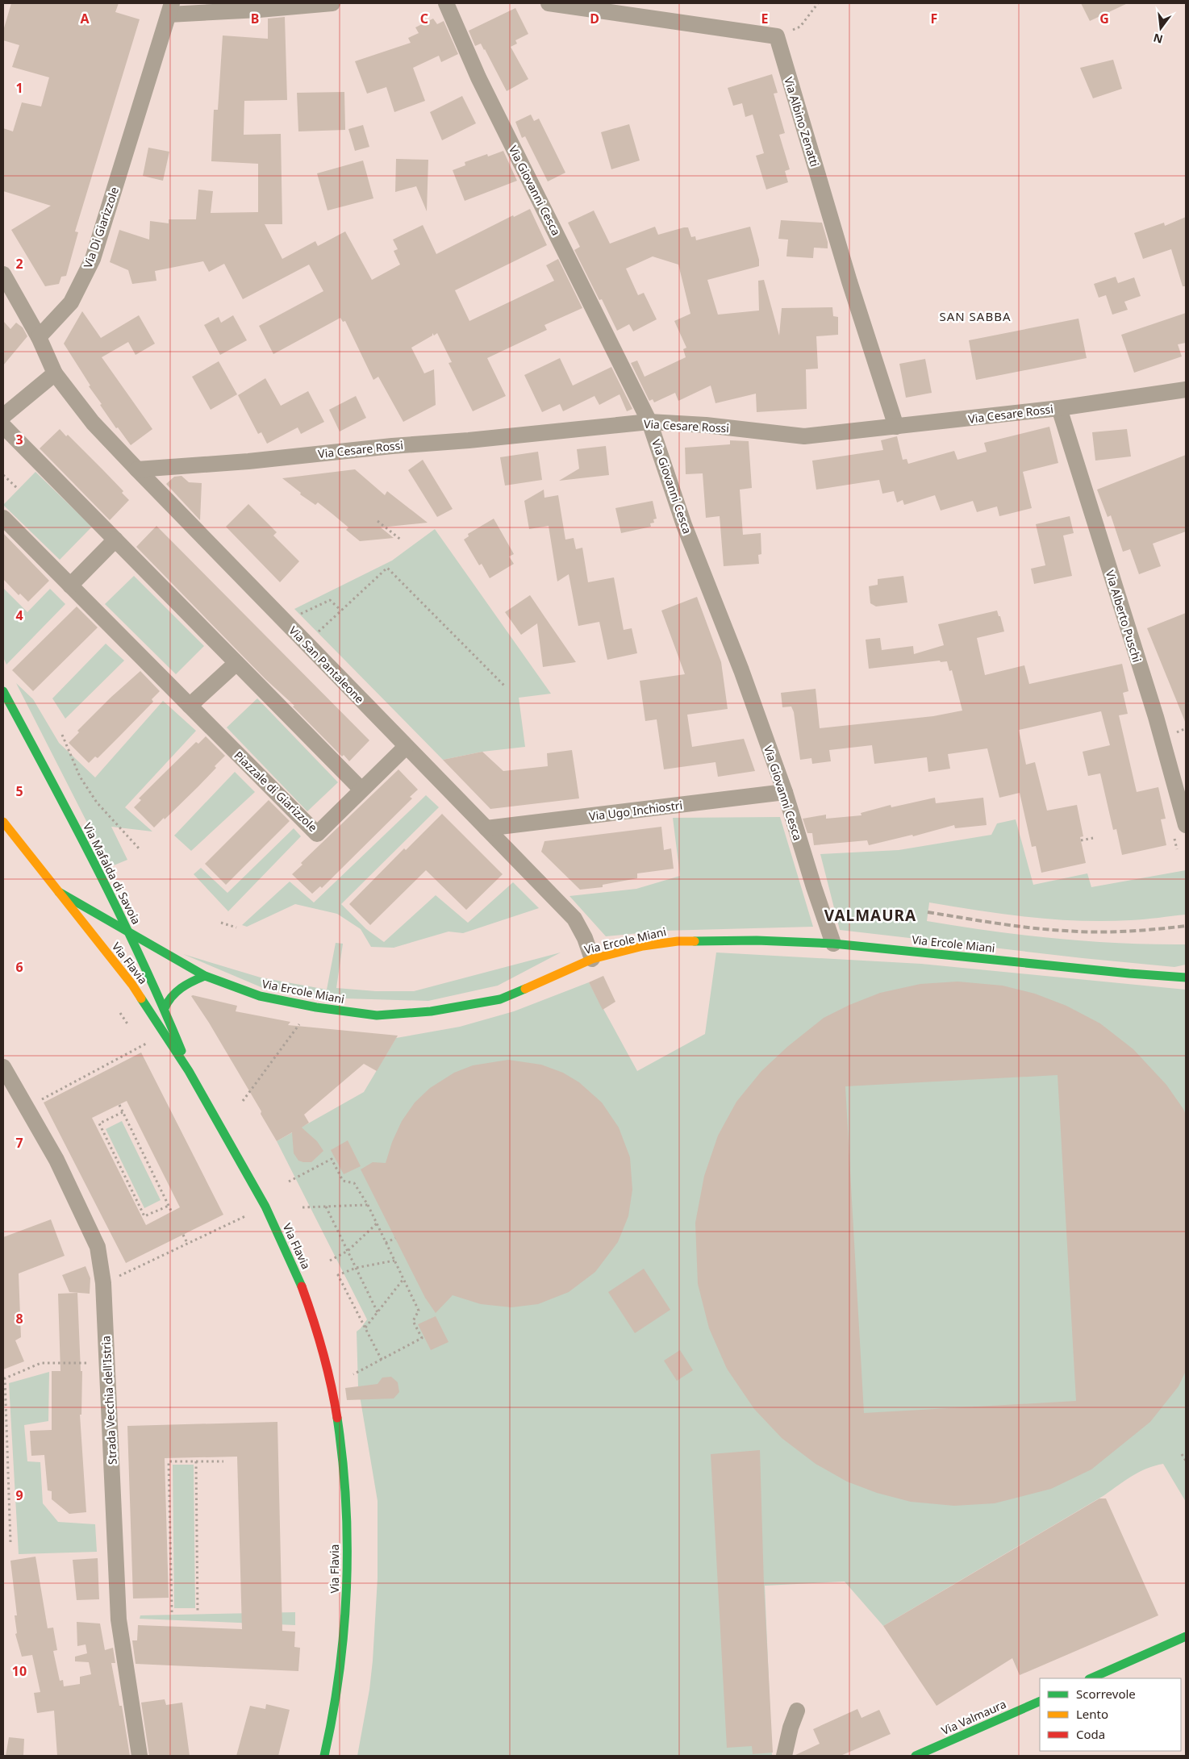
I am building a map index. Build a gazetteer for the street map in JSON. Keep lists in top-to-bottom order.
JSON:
{
  "streets": {
    "street": [
      "Via Albino Zenatti",
      "Via Giovanni Cesca",
      "Via Di Giarizzole",
      "Via Cesare Rossi",
      "Via Alberto Puschi",
      "Via San Pantaleone",
      "Piazzale di Giarizzole",
      "Via Ugo Inchiostri",
      "Via Mafalda di Savoia",
      "Via Ercole Miani",
      "Via Flavia",
      "Strada Vecchia dell'Istria",
      "Via Valmaura"
    ]
  },
  "crossings": [
    ["Via Albino Zenatti", "Via Cesare Rossi"],
    ["Via Giovanni Cesca", "Via Cesare Rossi"],
    ["Via Giovanni Cesca", "Via Ugo Inchiostri"],
    ["Via Giovanni Cesca", "Via Ercole Miani"],
    ["Via Cesare Rossi", "Via Alberto Puschi"],
    ["Via Cesare Rossi", "Via San Pantaleone"],
    ["Via San Pantaleone", "Piazzale di Giarizzole"],
    ["Via San Pantaleone", "Via Ugo Inchiostri"],
    ["Via San Pantaleone", "Via Ercole Miani"],
    ["Via Mafalda di Savoia", "Via Ercole Miani"],
    ["Via Mafalda di Savoia", "Via Flavia"],
    ["Via Ercole Miani", "Via Flavia"]
  ],
  "districts": ["SAN SABBA", "VALMAURA"],
  "legend": ["Scorrevole", "Lento", "Coda"],
  "north": "bottom",
  "grid": {
    "columns": [
      "A",
      "B",
      "C",
      "D",
      "E",
      "F",
      "G"
    ],
    "rows": [
      "1",
      "2",
      "3",
      "4",
      "5",
      "6",
      "7",
      "8",
      "9",
      "10"
    ]
  }
}
